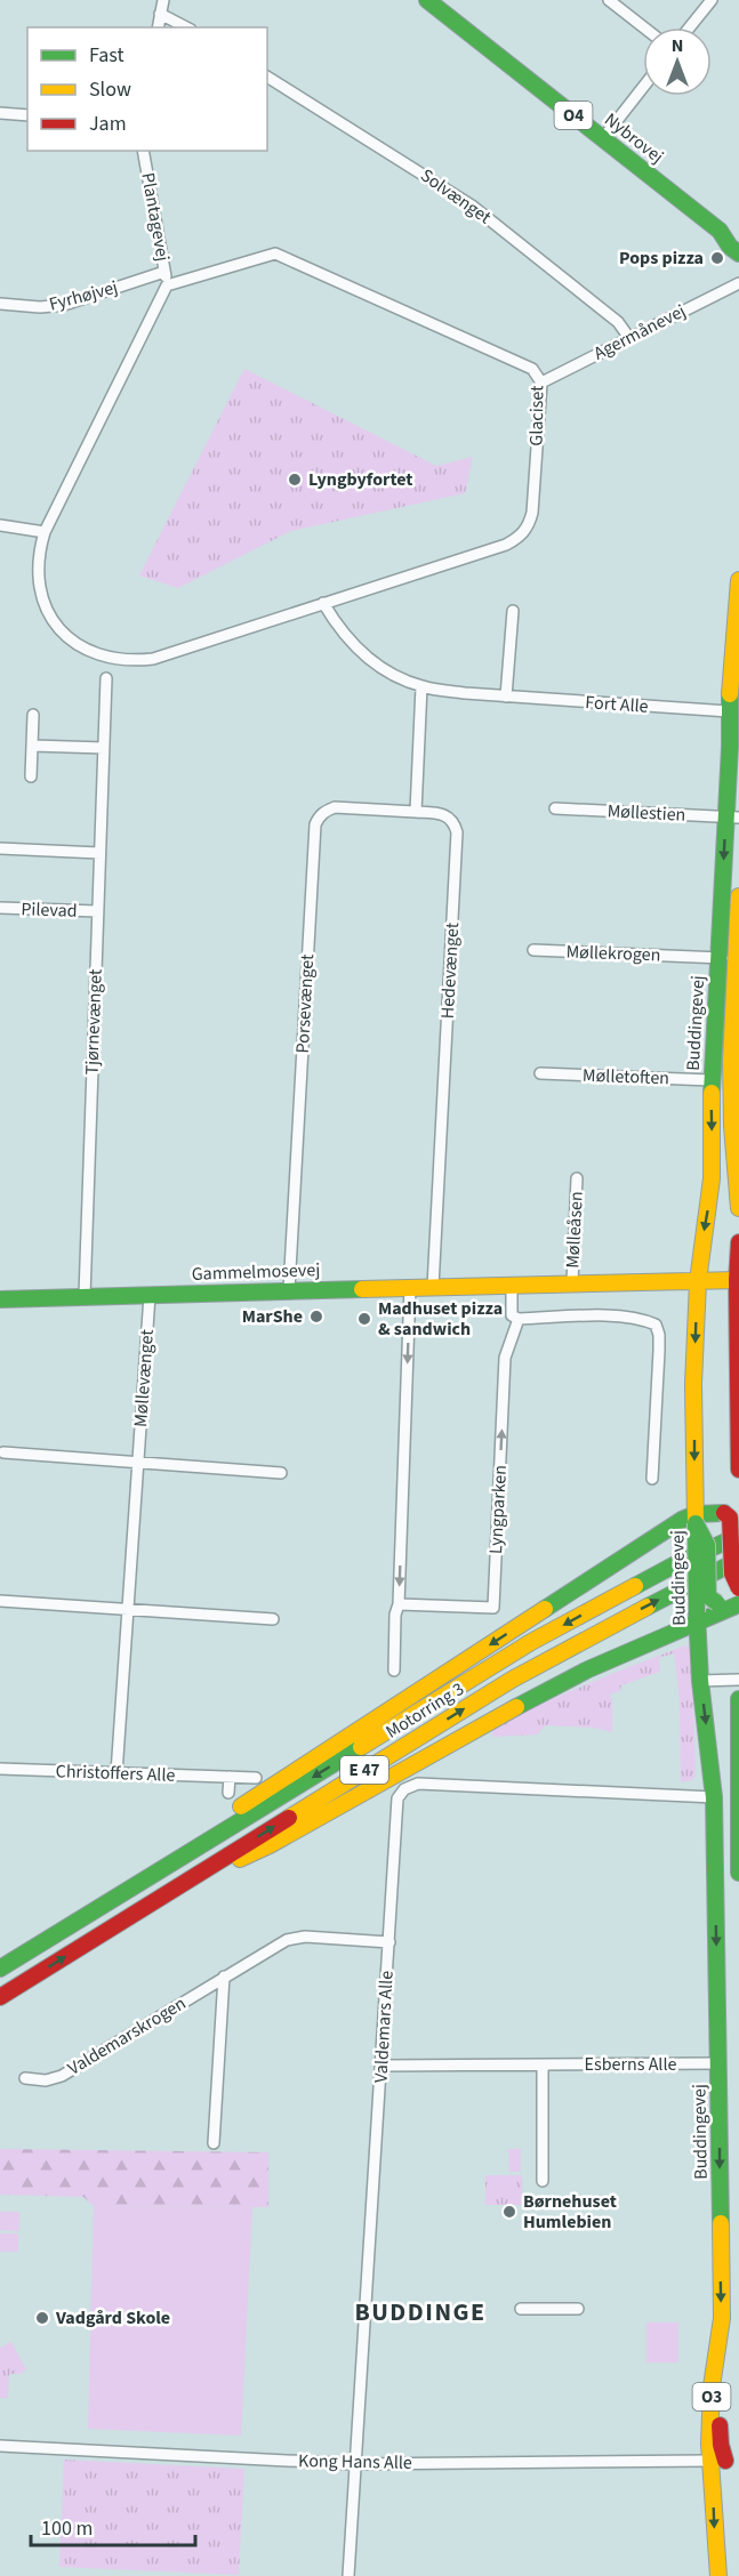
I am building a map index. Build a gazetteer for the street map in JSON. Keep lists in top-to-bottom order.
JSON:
{
  "streets": {
    "main road": [
      "O4",
      "Nybrovej",
      "Buddingevej",
      "Gammelmosevej",
      "Motorring 3",
      "E 47",
      "O3"
    ],
    "street": [
      "Solvænget",
      "Plantagevej",
      "Fyrhøjvej",
      "Agermånevej",
      "Glaciset",
      "Fort Alle",
      "Møllestien",
      "Pilevad",
      "Møllekrogen",
      "Hedevænget",
      "Porsevænget",
      "Tjørnevænget",
      "Mølletoften",
      "Mølleåsen",
      "Møllevænget",
      "Lyngparken",
      "Christoffers Alle",
      "Valdemars Alle",
      "Valdemarskrogen",
      "Esberns Alle",
      "Kong Hans Alle"
    ]
  },
  "crossings": [
    ["Solvænget", "Agermånevej"],
    ["Plantagevej", "Fyrhøjvej"],
    ["Plantagevej", "Glaciset"],
    ["Agermånevej", "Glaciset"],
    ["Glaciset", "Fort Alle"],
    ["Fort Alle", "Buddingevej"],
    ["Møllestien", "Buddingevej"],
    ["Pilevad", "Tjørnevænget"],
    ["Møllekrogen", "Buddingevej"],
    ["Hedevænget", "Porsevænget"],
    ["Hedevænget", "Gammelmosevej"],
    ["Porsevænget", "Gammelmosevej"],
    ["Tjørnevænget", "Gammelmosevej"],
    ["Buddingevej", "Mølletoften"],
    ["Buddingevej", "Gammelmosevej"],
    ["Buddingevej", "Valdemars Alle"],
    ["Buddingevej", "Esberns Alle"],
    ["Buddingevej", "Kong Hans Alle"],
    ["Mølleåsen", "Gammelmosevej"],
    ["Gammelmosevej", "Møllevænget"],
    ["Møllevænget", "Christoffers Alle"],
    ["Valdemars Alle", "Valdemarskrogen"],
    ["Valdemars Alle", "Esberns Alle"],
    ["Valdemars Alle", "Kong Hans Alle"]
  ],
  "one_way": ["Lyngparken"],
  "districts": ["BUDDINGE"],
  "places": [
    "Pops pizza",
    "Lyngbyfortet",
    "MarShe",
    "Madhuset pizza & sandwich",
    "Børnehuset Humlebien",
    "Vadgård Skole"
  ],
  "legend": ["Fast", "Slow", "Jam"],
  "scale_bar": "100 m",
  "north": "top"
}
